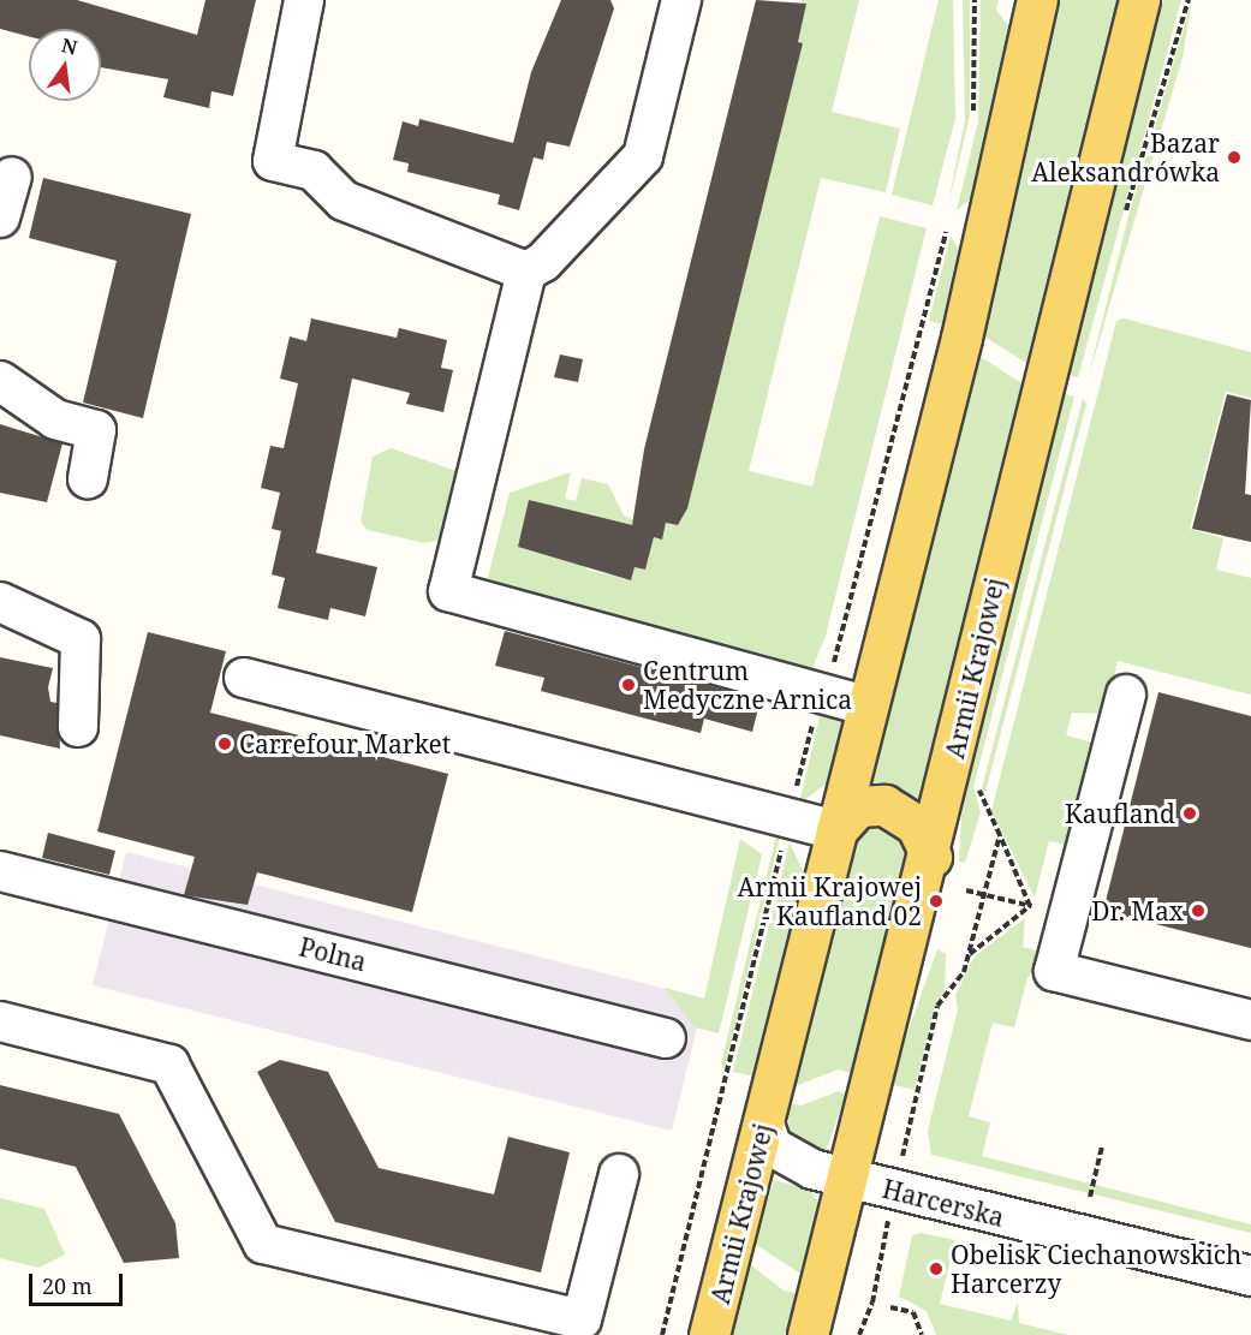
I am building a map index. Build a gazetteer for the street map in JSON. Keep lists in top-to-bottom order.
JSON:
{
  "streets": {
    "main road": ["Armii Krajowej"],
    "street": ["Polna", "Harcerska"]
  },
  "crossings": [
    ["Armii Krajowej", "Harcerska"]
  ],
  "places": [
    "Bazar Aleksandrówka",
    "Centrum Medyczne Arnica",
    "Carrefour Market",
    "Kaufland",
    "Armii Krajowej - Kaufland 02",
    "Dr. Max",
    "Obelisk Ciechanowskich Harcerzy"
  ],
  "scale_bar": "20 m",
  "north": "top"
}
